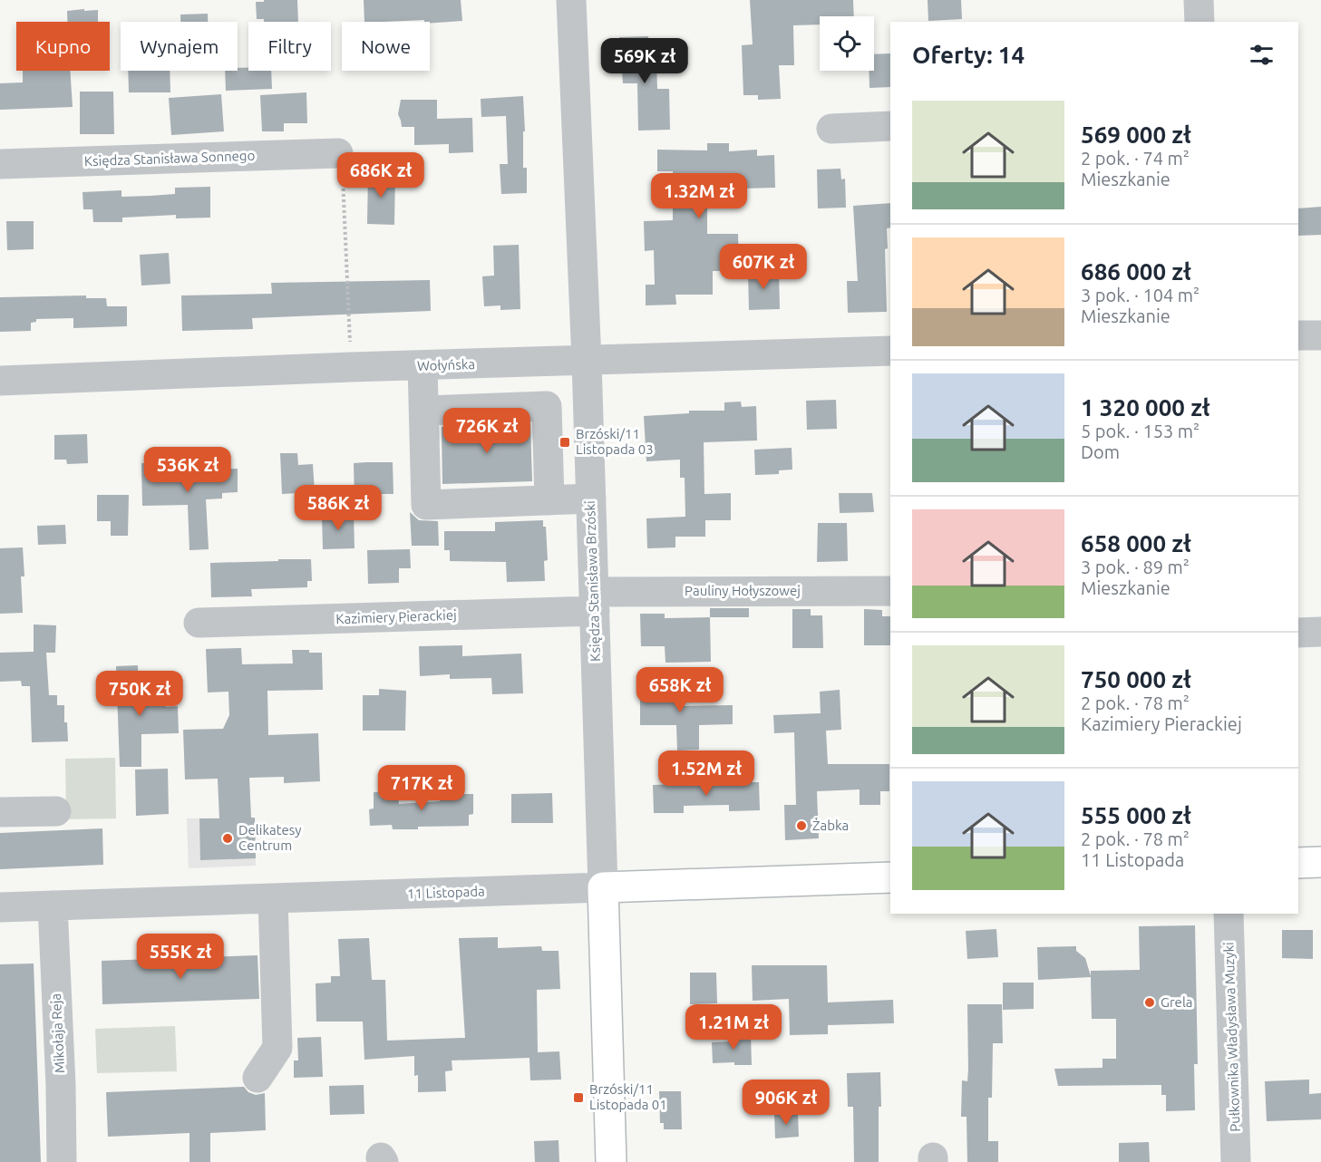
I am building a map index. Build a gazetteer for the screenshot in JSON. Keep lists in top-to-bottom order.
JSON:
{
  "streets": {
    "main road": ["Księdza Stanisława Brzóski", "11 Listopada"],
    "street": [
      "Księdza Stanisława Sonnego",
      "Wołyńska",
      "Pauliny Hołyszowej",
      "Kazimiery Pierackiej",
      "Mikołaja Reja",
      "Pułkownika Władysława Muzyki"
    ]
  },
  "crossings": [
    ["Wołyńska", "Księdza Stanisława Brzóski"],
    ["Księdza Stanisława Brzóski", "Pauliny Hołyszowej"],
    ["Księdza Stanisława Brzóski", "Kazimiery Pierackiej"],
    ["Księdza Stanisława Brzóski", "11 Listopada"],
    ["Pauliny Hołyszowej", "Kazimiery Pierackiej"],
    ["11 Listopada", "Mikołaja Reja"]
  ],
  "places": {
    "transit": ["Brzóski/11 Listopada 03", "Brzóski/11 Listopada 01"],
    "other": ["Żabka", "Delikatesy Centrum", "Grela"]
  },
  "page": {
    "chip": [
      "Kupno",
      "Wynajem",
      "Filtry",
      "Nowe"
    ],
    "heading": "Oferty: 14",
    "price": [
      "569K zł",
      "686K zł",
      "1.32M zł",
      "607K zł",
      "726K zł",
      "536K zł",
      "586K zł",
      "658K zł",
      "750K zł",
      "1.52M zł",
      "717K zł",
      "555K zł",
      "1.21M zł",
      "906K zł"
    ],
    "list": [
      {
        "name": "569 000 zł",
        "note": "2 pok. · 74 m² · Mieszkanie"
      },
      {
        "name": "686 000 zł",
        "note": "3 pok. · 104 m² · Mieszkanie"
      },
      {
        "name": "1 320 000 zł",
        "note": "5 pok. · 153 m² · Dom"
      },
      {
        "name": "658 000 zł",
        "note": "3 pok. · 89 m² · Mieszkanie"
      },
      {
        "name": "750 000 zł",
        "note": "2 pok. · 78 m² · Kazimiery Pierackiej"
      },
      {
        "name": "555 000 zł",
        "note": "2 pok. · 78 m² · 11 Listopada"
      }
    ]
  }
}
